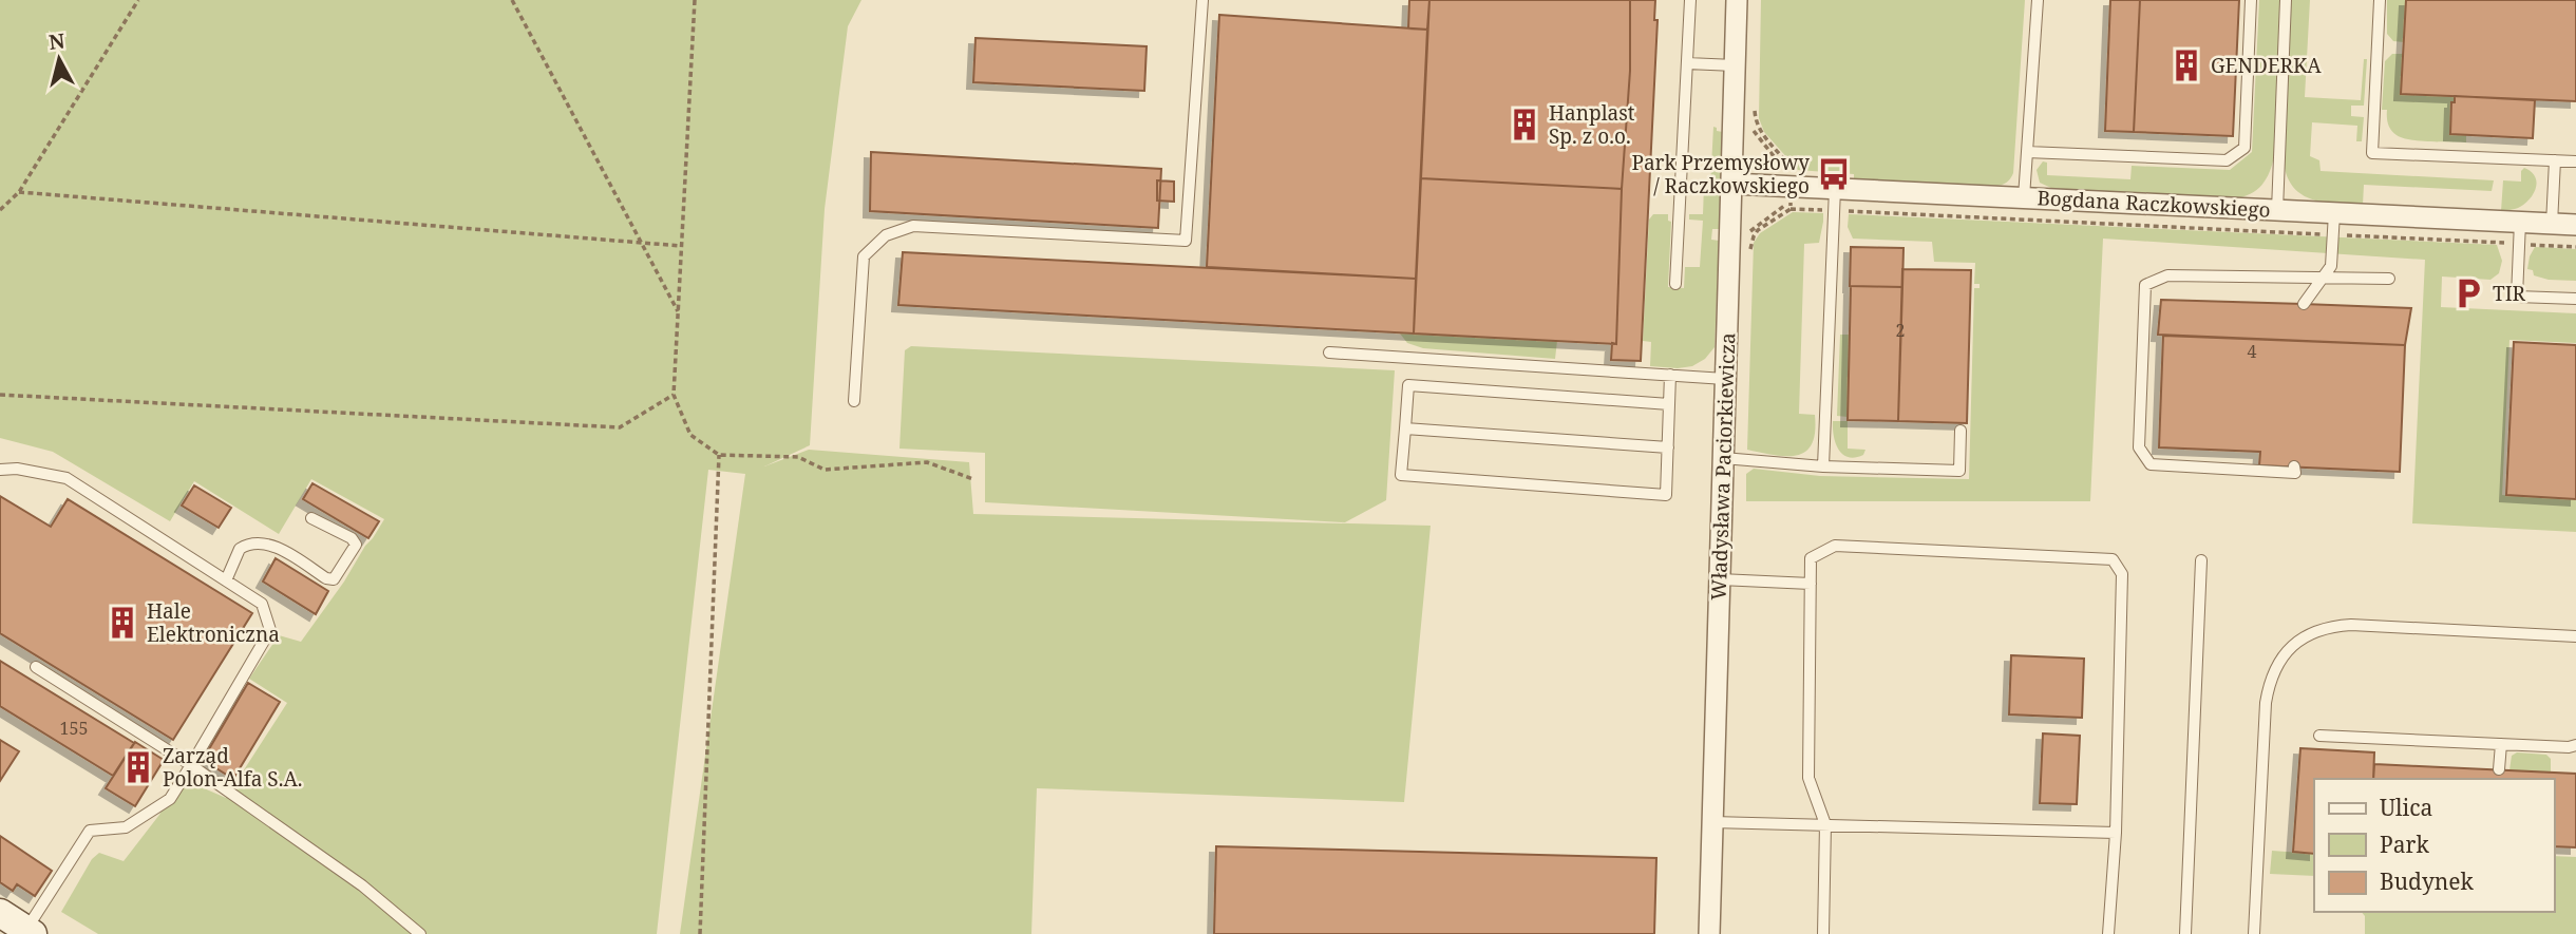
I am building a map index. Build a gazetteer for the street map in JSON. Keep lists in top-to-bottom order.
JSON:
{
  "streets": {
    "street": ["Bogdana Raczkowskiego", "Władysława Paciorkiewicza"]
  },
  "crossings": [
    ["Bogdana Raczkowskiego", "Władysława Paciorkiewicza"]
  ],
  "places": {
    "building": [
      "GENDERKA",
      "Hanplast Sp. z o.o.",
      "Hale Elektroniczna",
      "Zarząd Polon-Alfa S.A."
    ],
    "bus stop": ["Park Przemysłowy / Raczkowskiego"],
    "parking": ["TIR"]
  },
  "house_numbers": ["2", "4", "155"],
  "legend": ["Ulica", "Park", "Budynek"],
  "north": "top"
}
